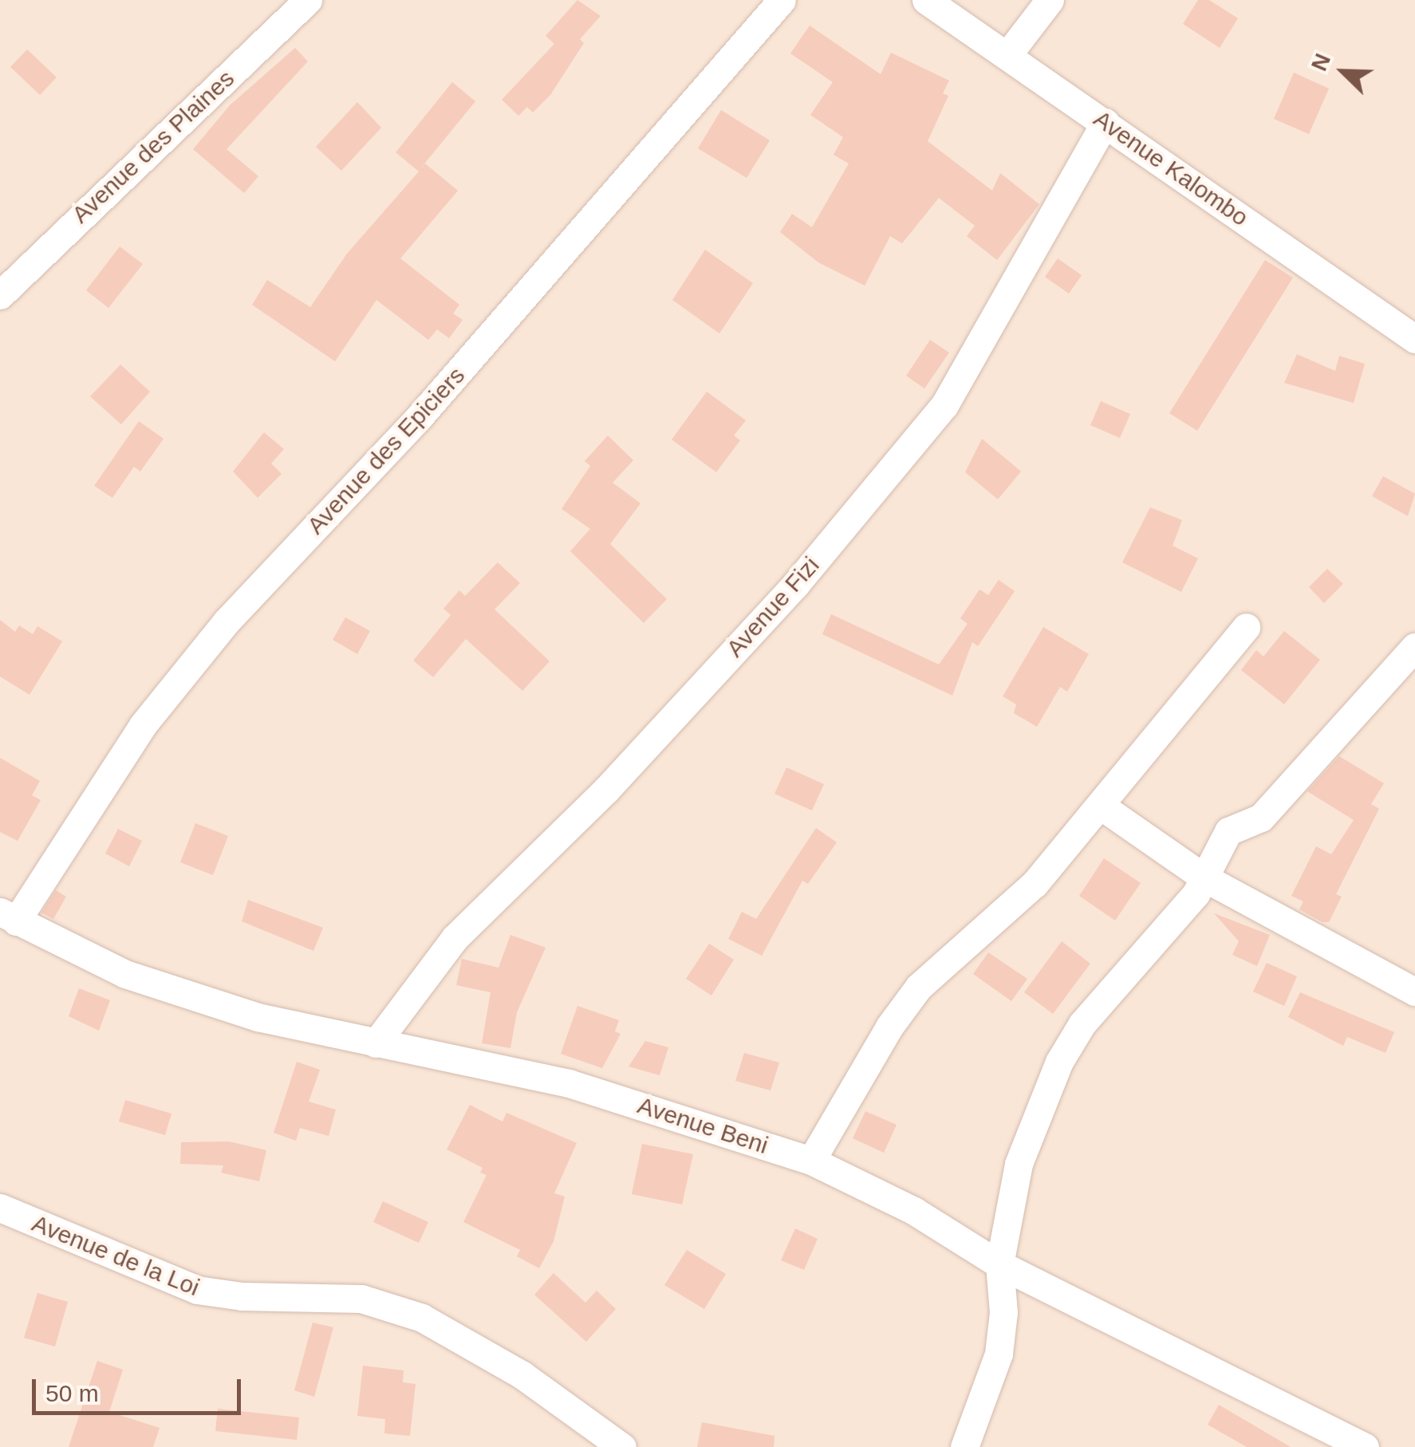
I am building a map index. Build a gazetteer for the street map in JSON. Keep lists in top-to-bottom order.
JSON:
{
  "streets": {
    "street": [
      "Avenue des Plaines",
      "Avenue Kalombo",
      "Avenue des Epiciers",
      "Avenue Fizi",
      "Avenue Beni",
      "Avenue de la Loi"
    ]
  },
  "crossings": [
    ["Avenue Kalombo", "Avenue Fizi"],
    ["Avenue des Epiciers", "Avenue Beni"],
    ["Avenue Fizi", "Avenue Beni"]
  ],
  "scale_bar": "50 m",
  "north": "top left"
}
